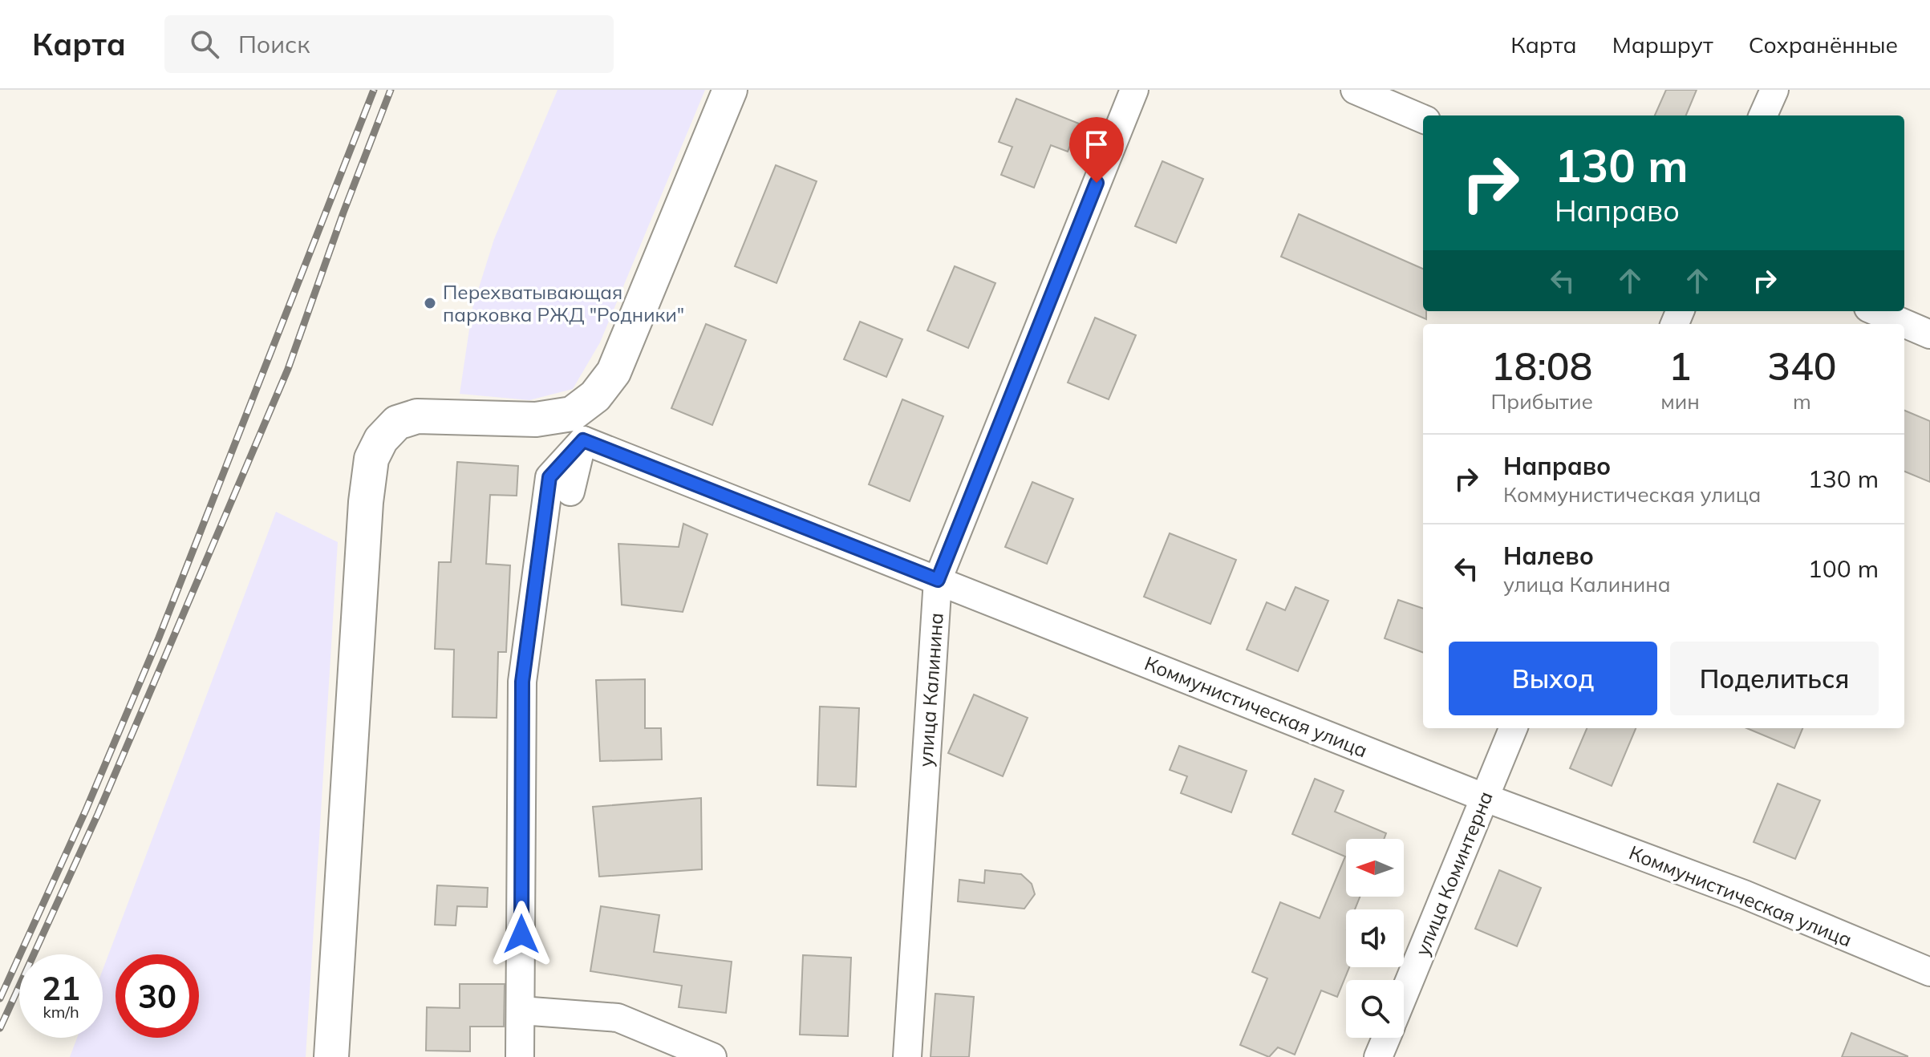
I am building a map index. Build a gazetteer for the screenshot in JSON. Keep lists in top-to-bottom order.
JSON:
{
  "streets": {
    "street": ["улица Калинина", "Коммунистическая улица", "улица Коминтерна"]
  },
  "crossings": [
    ["улица Калинина", "Коммунистическая улица"],
    ["Коммунистическая улица", "улица Коминтерна"]
  ],
  "places": ["Перехватывающая парковка РЖД \"Родники\""],
  "north": "left",
  "page": {
    "header": "Карта",
    "search": "Поиск",
    "nav": ["Карта", "Маршрут", "Сохранённые"],
    "turn": ["130 m", "Направо"],
    "eta": [
      "18:08",
      "Прибытие",
      "1",
      "мин",
      "340",
      "m"
    ],
    "list": [
      {
        "name": "Направо",
        "note": "Коммунистическая улица",
        "value": "130 m"
      },
      {
        "name": "Налево",
        "note": "улица Калинина",
        "value": "100 m"
      }
    ],
    "buttons": ["Выход", "Поделиться"],
    "speed": "21 km/h",
    "limit": "30"
  }
}
